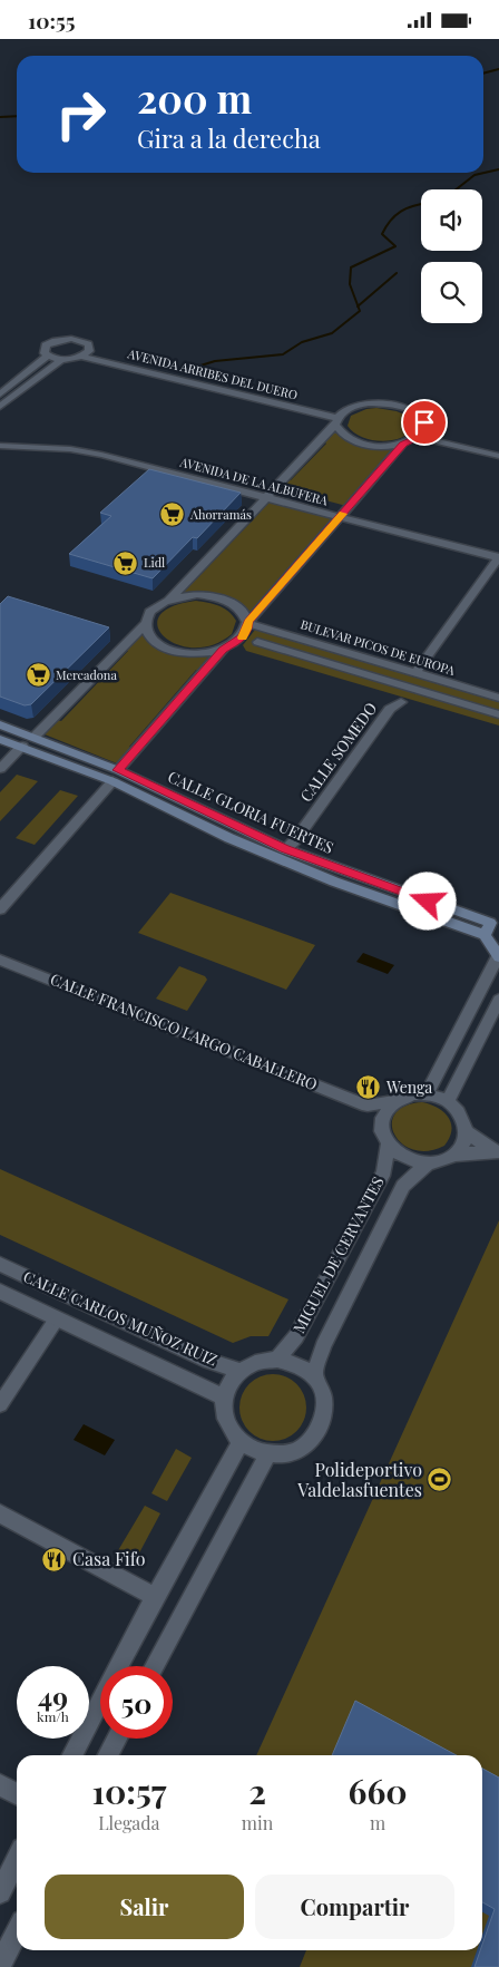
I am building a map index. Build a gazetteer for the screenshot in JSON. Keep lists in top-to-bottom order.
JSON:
{
  "streets": {
    "main road": ["CALLE GLORIA FUERTES"],
    "street": [
      "AVENIDA ARRIBES DEL DUERO",
      "AVENIDA DE LA ALBUFERA",
      "BULEVAR PICOS DE EUROPA",
      "CALLE SOMEDO",
      "CALLE FRANCISCO LARGO CABALLERO",
      "MIGUEL DE CERVANTES",
      "CALLE CARLOS MUÑOZ RUIZ"
    ]
  },
  "crossings": [
    ["CALLE SOMEDO", "CALLE GLORIA FUERTES"],
    ["MIGUEL DE CERVANTES", "CALLE CARLOS MUÑOZ RUIZ"]
  ],
  "places": {
    "supermarket": ["Ahorramás", "Lidl", "Mercadona"],
    "restaurant": ["Wenga", "Casa Fifo"],
    "sports": ["Polideportivo Valdelasfuentes"]
  },
  "page": {
    "status": "10:55",
    "turn": ["200 m", "Gira a la derecha"],
    "speed": "49 km/h",
    "limit": "50",
    "eta": [
      "10:57",
      "Llegada",
      "2",
      "min",
      "660",
      "m"
    ],
    "buttons": ["Salir", "Compartir"]
  }
}
